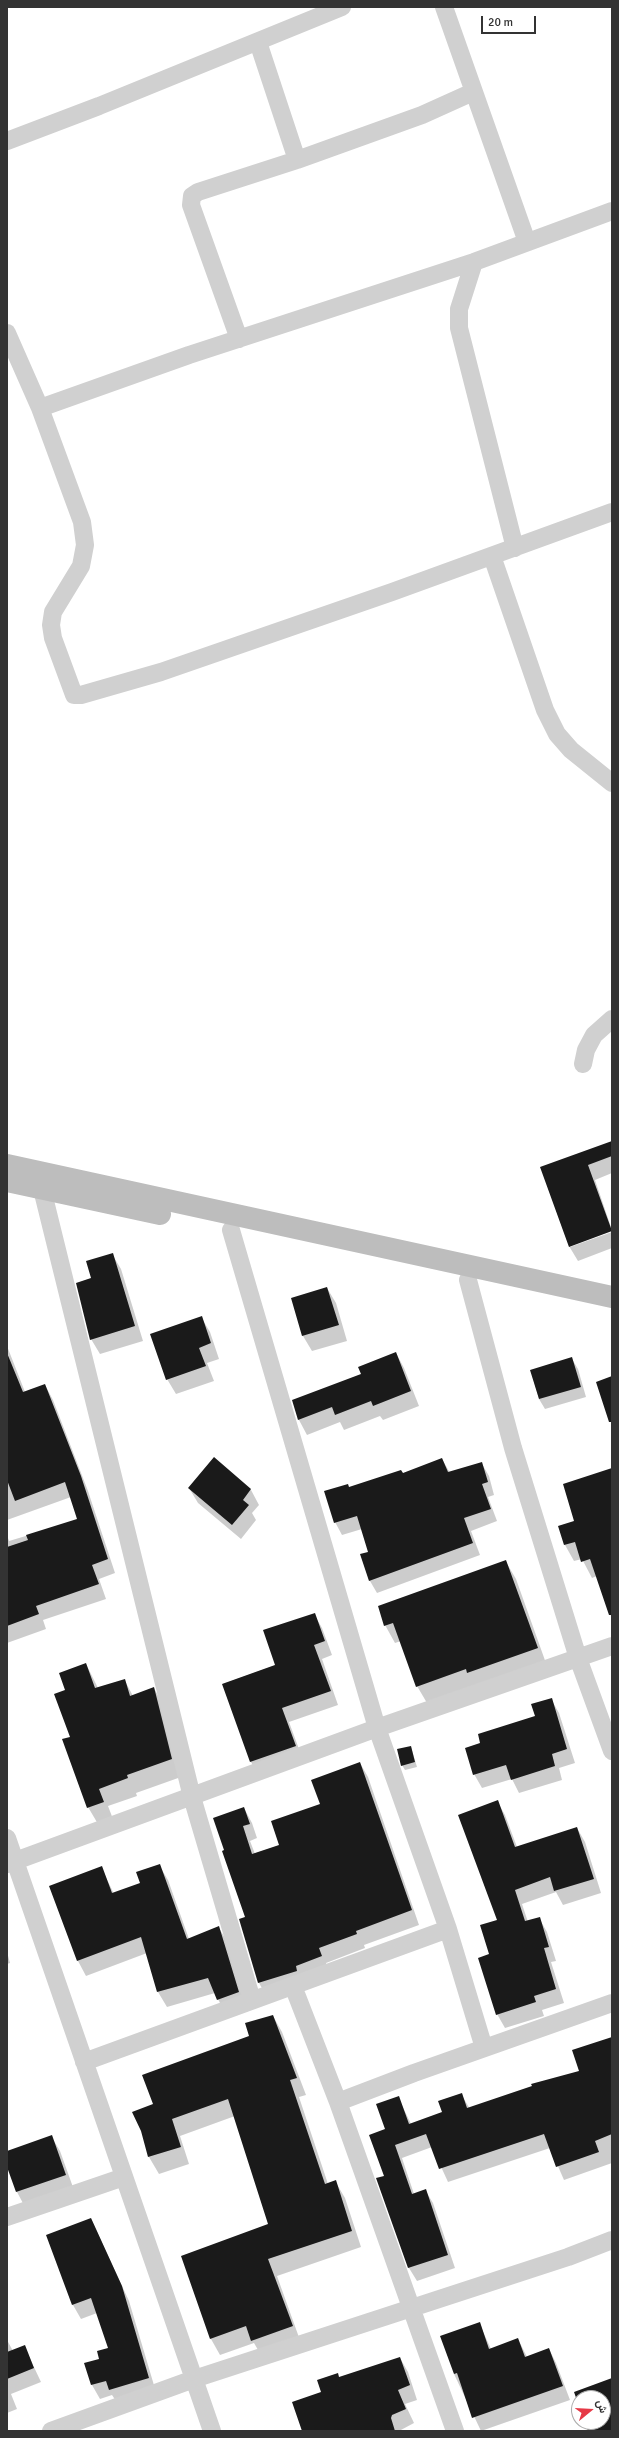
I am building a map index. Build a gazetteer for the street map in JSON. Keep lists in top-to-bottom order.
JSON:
{
  "scale_bar": "20 m",
  "north": "right"
}
